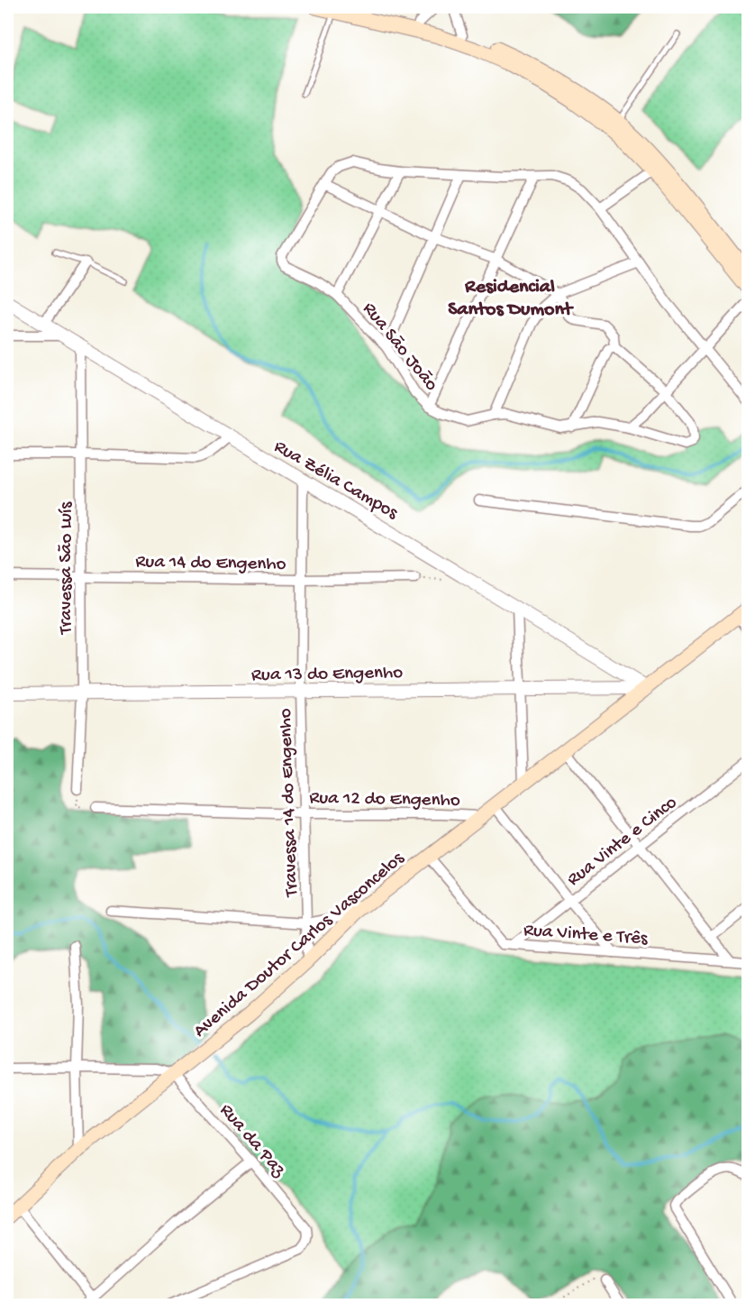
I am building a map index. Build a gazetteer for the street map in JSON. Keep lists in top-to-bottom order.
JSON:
{
  "streets": {
    "main road": ["Avenida Doutor Carlos Vasconcelos"],
    "street": [
      "Rua São João",
      "Rua Zélia Campos",
      "Rua 14 do Engenho",
      "Travessa São Luís",
      "Rua 13 do Engenho",
      "Rua 12 do Engenho",
      "Travessa 14 do Engenho",
      "Rua Vinte e Cinco",
      "Rua Vinte e Três",
      "Rua da Paz"
    ]
  },
  "crossings": [
    ["Rua Zélia Campos", "Travessa São Luís"],
    ["Rua Zélia Campos", "Rua 13 do Engenho"],
    ["Rua Zélia Campos", "Travessa 14 do Engenho"],
    ["Rua Zélia Campos", "Avenida Doutor Carlos Vasconcelos"],
    ["Rua 14 do Engenho", "Travessa São Luís"],
    ["Rua 14 do Engenho", "Travessa 14 do Engenho"],
    ["Travessa São Luís", "Rua 13 do Engenho"],
    ["Rua 13 do Engenho", "Travessa 14 do Engenho"],
    ["Rua 13 do Engenho", "Avenida Doutor Carlos Vasconcelos"],
    ["Rua 12 do Engenho", "Travessa 14 do Engenho"],
    ["Rua 12 do Engenho", "Avenida Doutor Carlos Vasconcelos"],
    ["Travessa 14 do Engenho", "Avenida Doutor Carlos Vasconcelos"],
    ["Rua Vinte e Cinco", "Rua Vinte e Três"],
    ["Rua Vinte e Três", "Avenida Doutor Carlos Vasconcelos"],
    ["Avenida Doutor Carlos Vasconcelos", "Rua da Paz"]
  ],
  "districts": ["Residencial Santos Dumont"]
}
